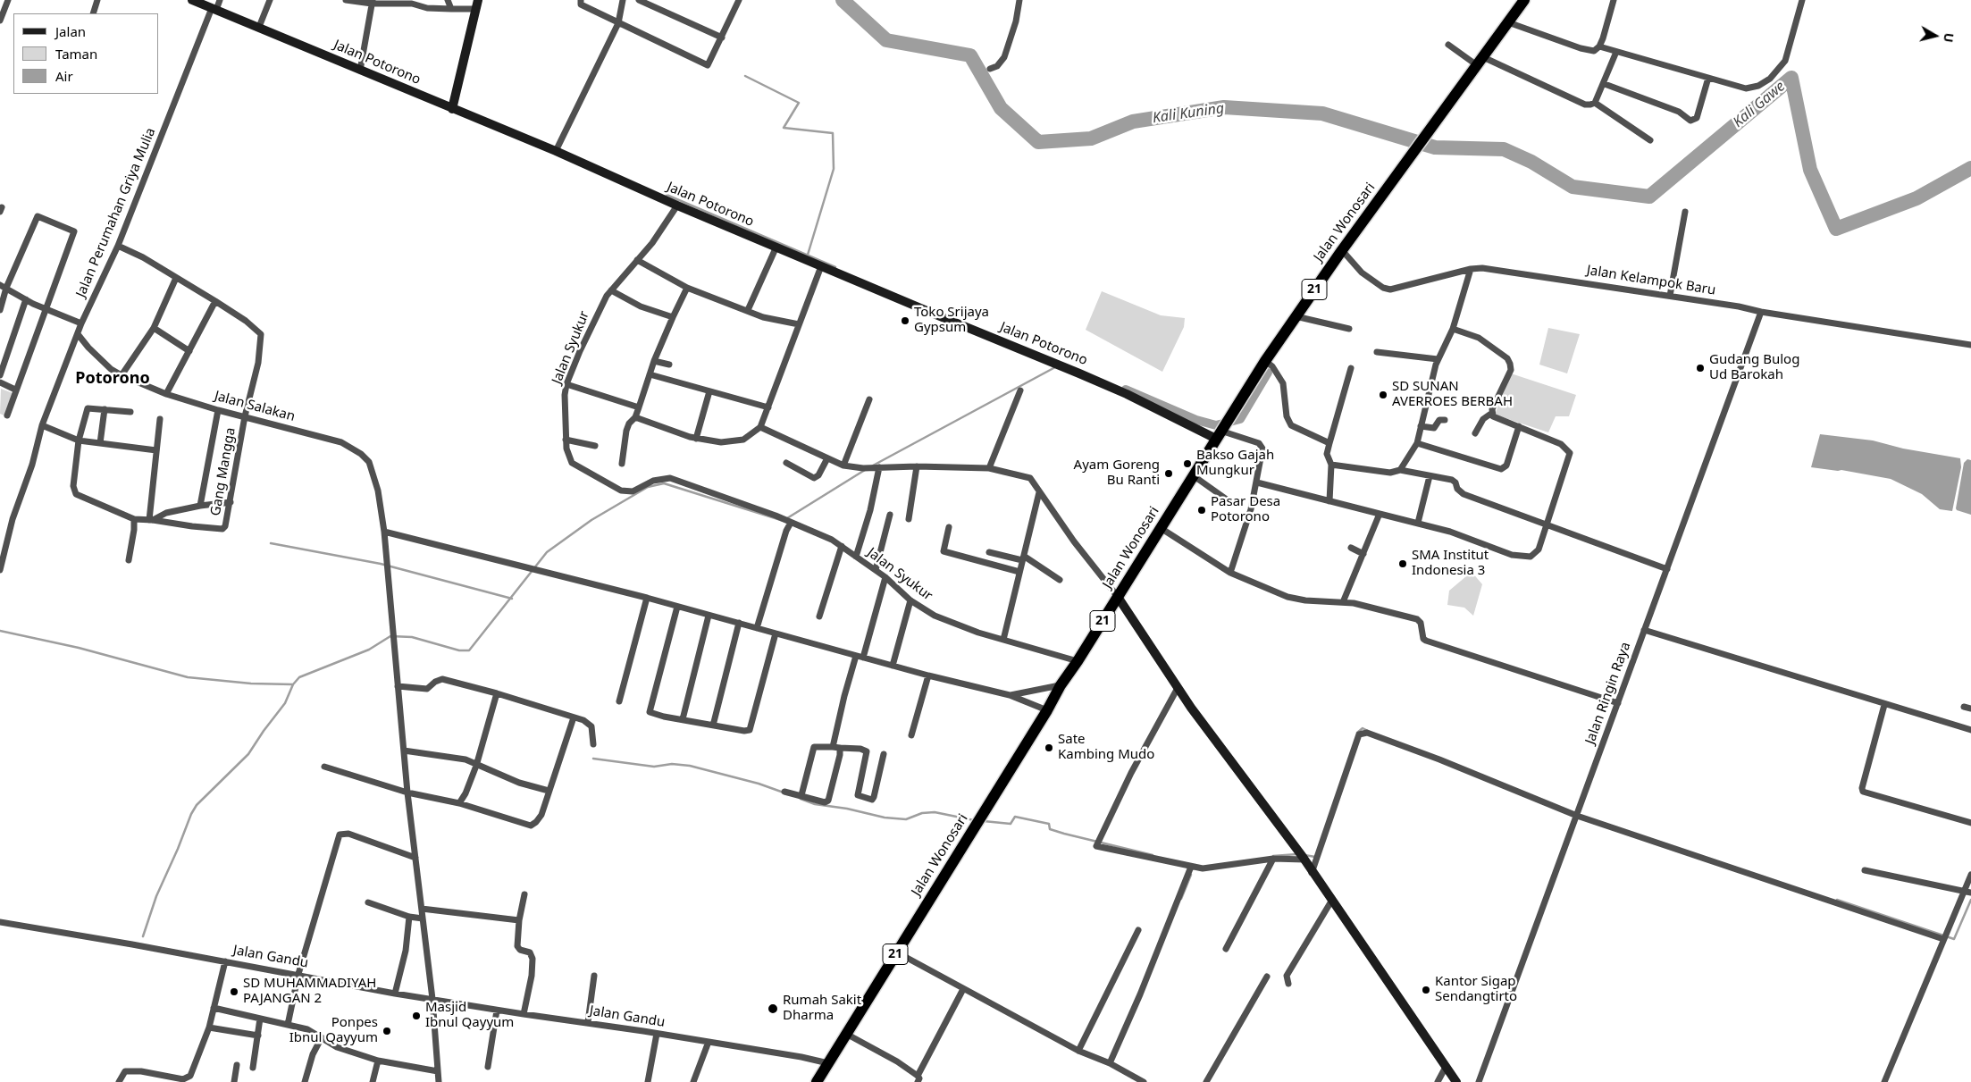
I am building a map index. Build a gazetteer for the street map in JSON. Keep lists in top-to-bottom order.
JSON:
{
  "streets": {
    "highway": ["Jalan Wonosari", "21"],
    "street": [
      "Jalan Potorono",
      "Jalan Perumahan Griya Mulia",
      "Jalan Kelampok Baru",
      "Jalan Syukur",
      "Jalan Salakan",
      "Gang Mangga",
      "Jalan Ringin Raya",
      "Jalan Gandu"
    ]
  },
  "crossings": [
    ["Jalan Potorono", "Jalan Perumahan Griya Mulia"],
    ["Jalan Potorono", "Jalan Wonosari"],
    ["Jalan Potorono", "Jalan Syukur"],
    ["Jalan Perumahan Griya Mulia", "Jalan Salakan"],
    ["Jalan Wonosari", "Jalan Kelampok Baru"],
    ["Jalan Wonosari", "Jalan Syukur"],
    ["Jalan Wonosari", "Jalan Gandu"],
    ["Jalan Kelampok Baru", "Jalan Ringin Raya"],
    ["Jalan Salakan", "Gang Mangga"],
    ["Jalan Salakan", "Jalan Gandu"]
  ],
  "districts": ["Potorono"],
  "water": ["Kali Gawe", "Kali Kuning"],
  "places": [
    "Toko Srijaya Gypsum",
    "Gudang Bulog Ud Barokah",
    "SD SUNAN AVERROES BERBAH",
    "Bakso Gajah Mungkur",
    "Ayam Goreng Bu Ranti",
    "Pasar Desa Potorono",
    "SMA Institut Indonesia 3",
    "Sate Kambing Mudo",
    "Kantor Sigap Sendangtirto",
    "SD MUHAMMADIYAH PAJANGAN 2",
    "Rumah Sakit Dharma",
    "Masjid Ibnul Qayyum",
    "Ponpes Ibnul Qayyum"
  ],
  "legend": ["Jalan", "Taman", "Air"],
  "north": "right"
}
